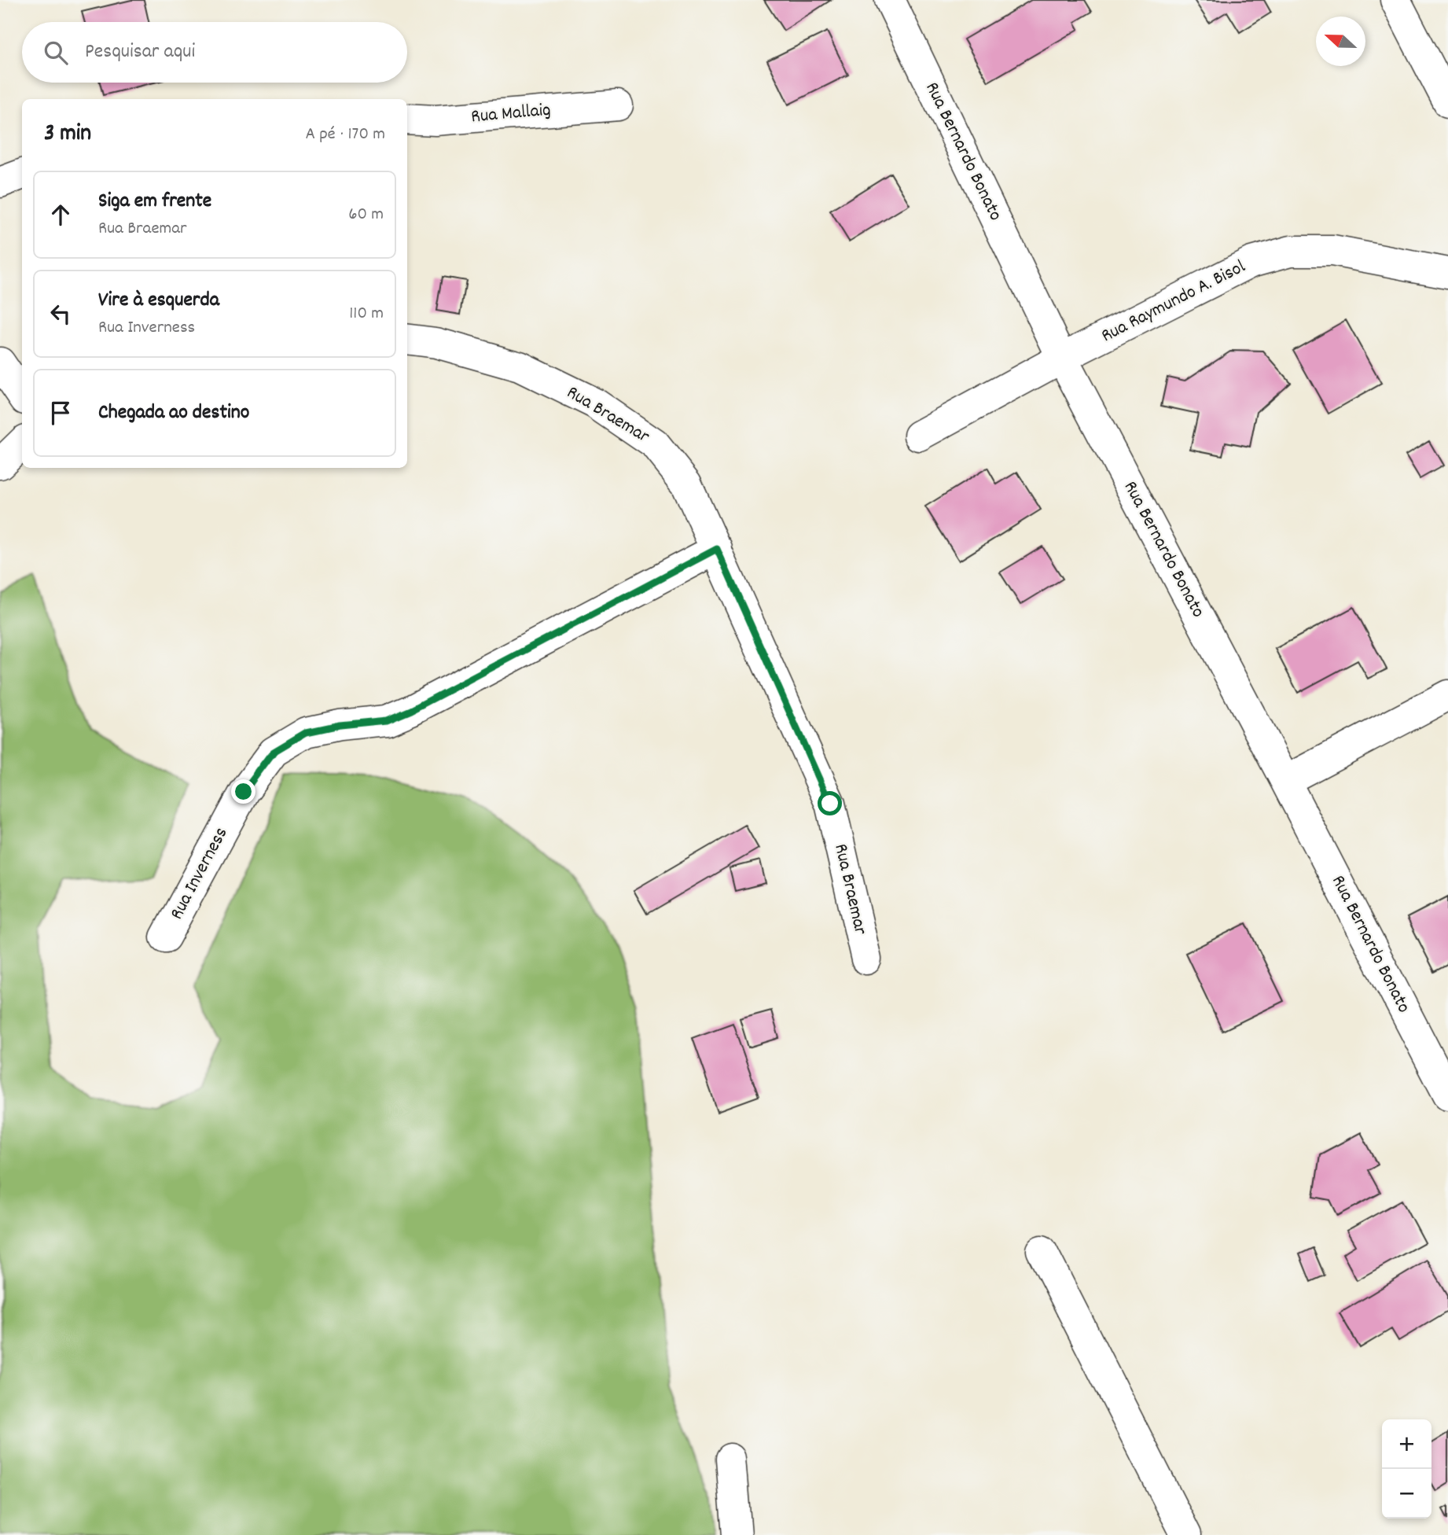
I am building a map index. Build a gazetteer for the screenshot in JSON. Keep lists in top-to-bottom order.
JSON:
{
  "streets": {
    "street": [
      "Rua Mallaig",
      "Rua Bernardo Bonato",
      "Rua Raymundo A. Bisol",
      "Rua Braemar",
      "Rua Inverness"
    ]
  },
  "crossings": [
    ["Rua Bernardo Bonato", "Rua Raymundo A. Bisol"],
    ["Rua Braemar", "Rua Inverness"]
  ],
  "north": "left",
  "page": {
    "search": "Pesquisar aqui",
    "heading": ["3 min", "A pé · 170 m"],
    "list": [
      ["Siga em frente", "Rua Braemar", "60 m"],
      ["Vire à esquerda", "Rua Inverness", "110 m"],
      "Chegada ao destino"
    ],
    "map_buttons": ["+", "−"]
  }
}
